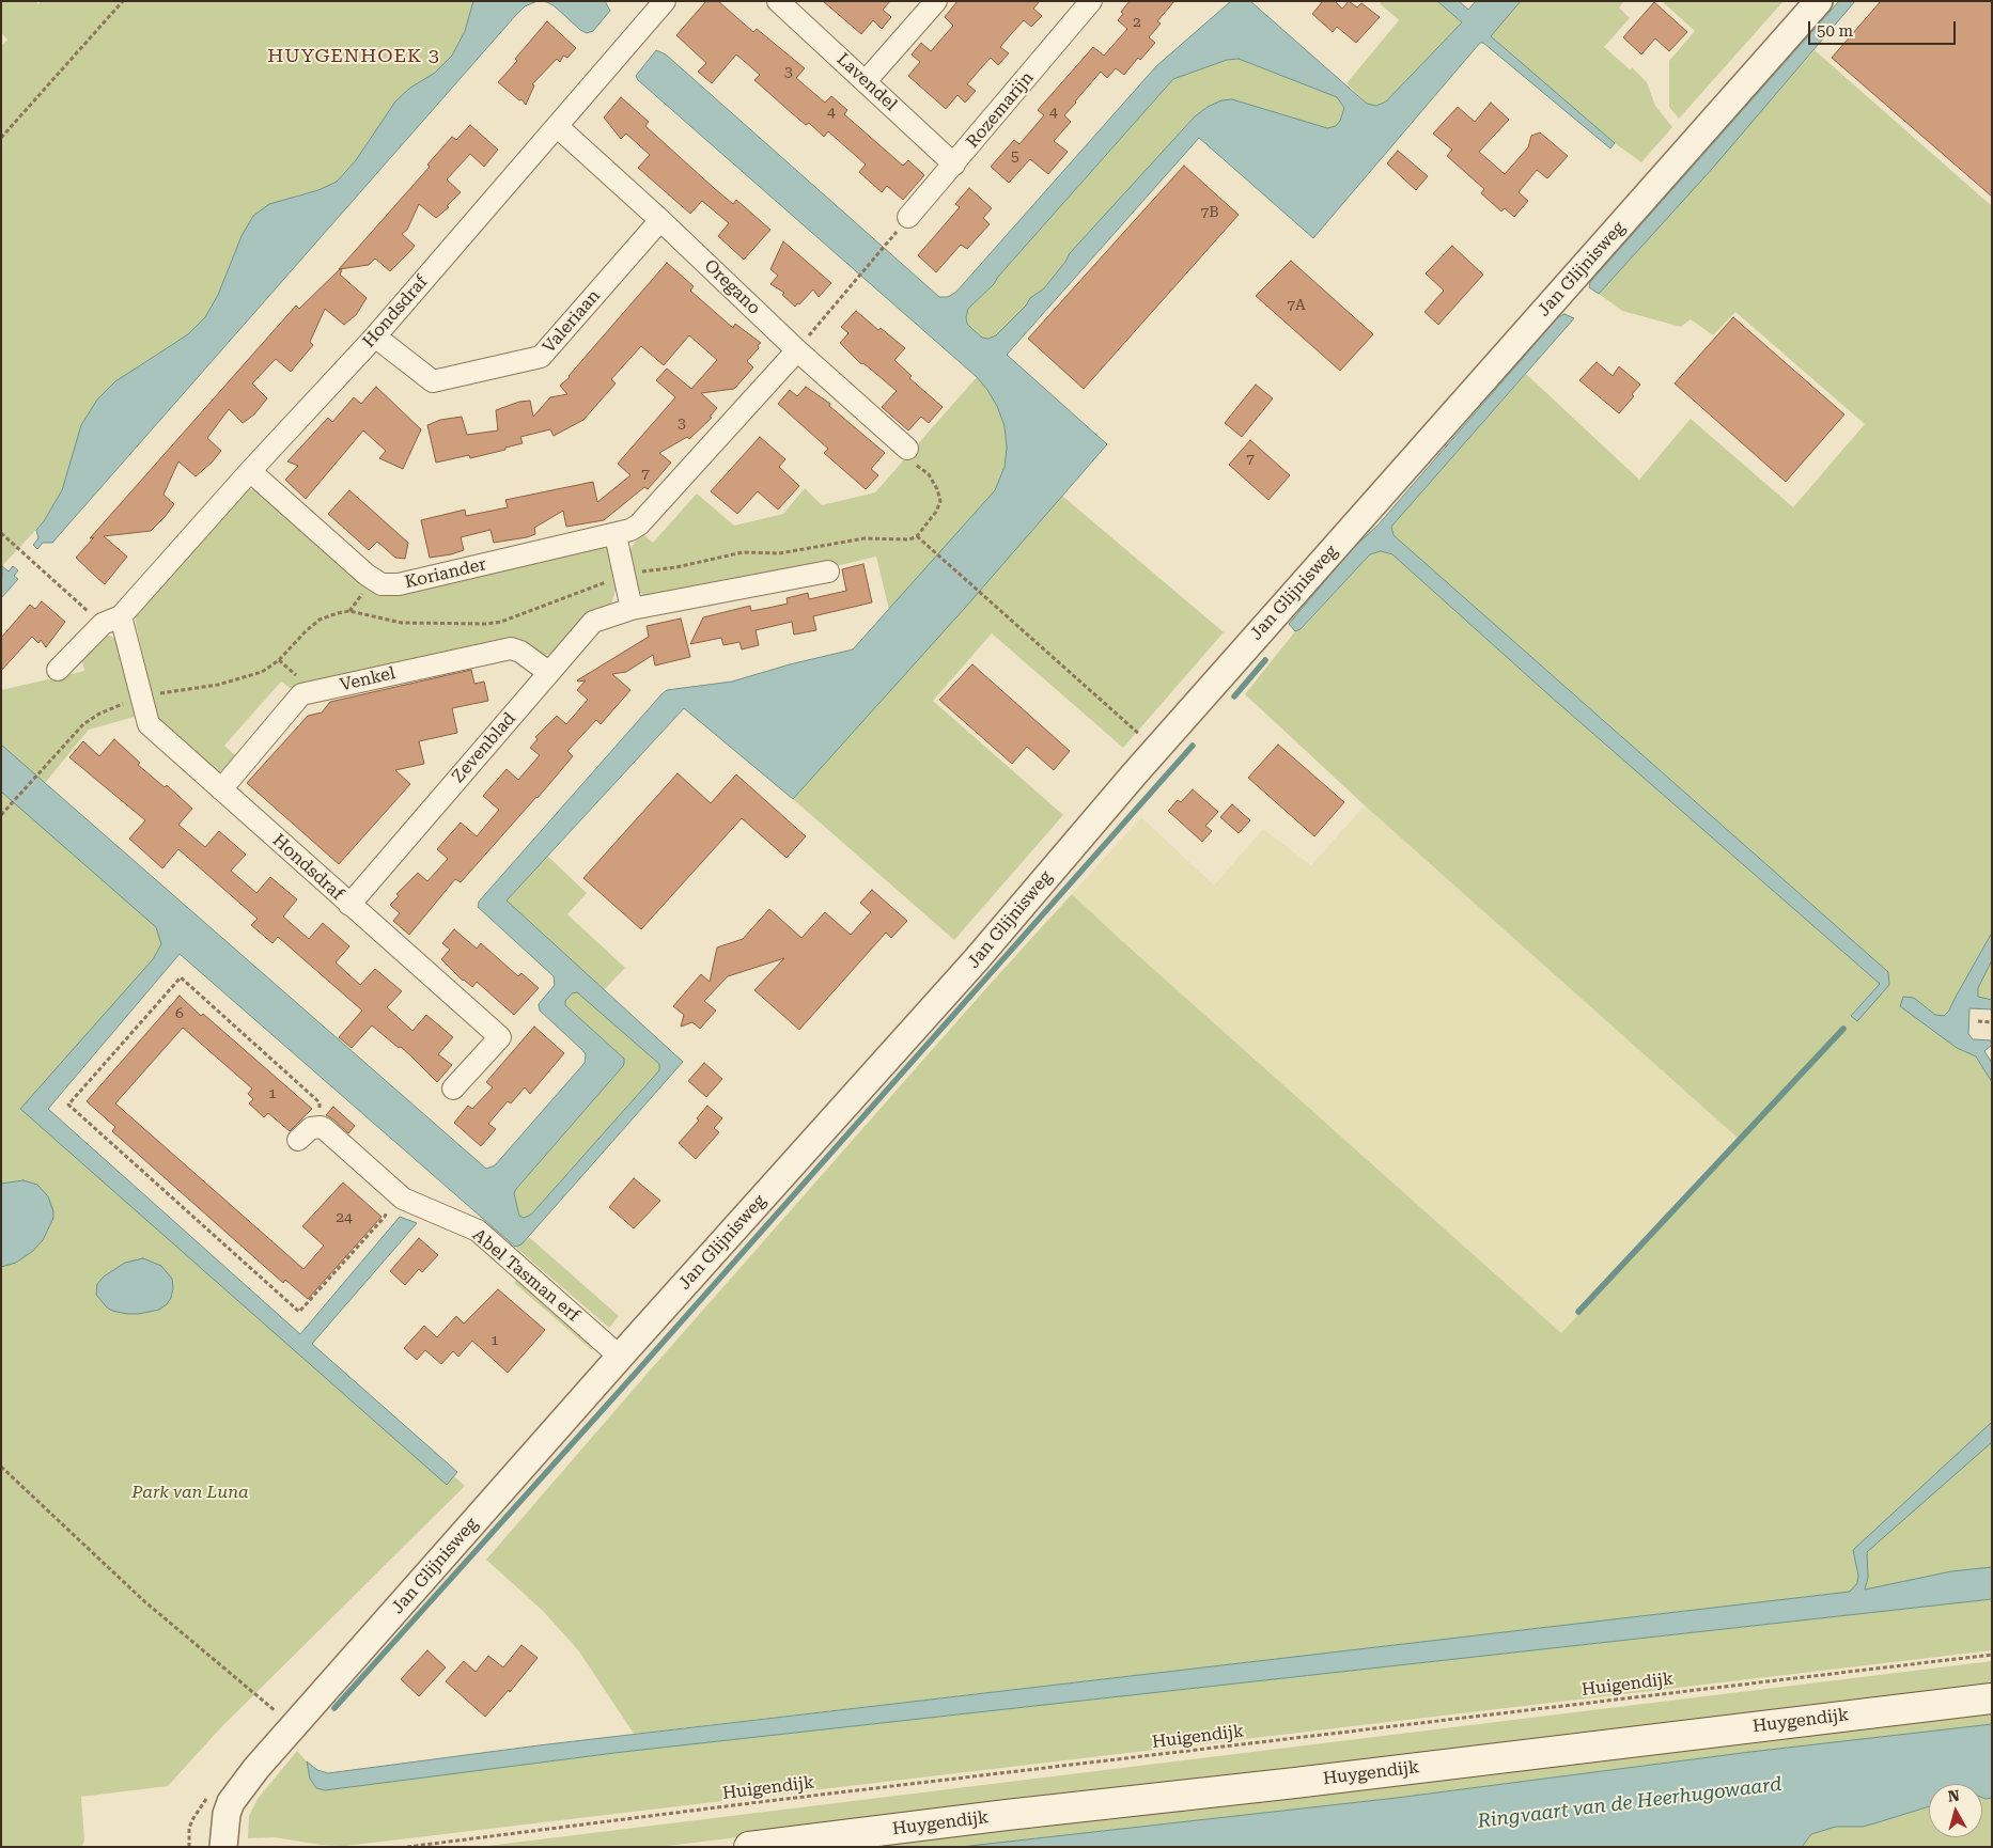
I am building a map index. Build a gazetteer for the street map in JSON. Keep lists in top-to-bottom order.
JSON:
{
  "streets": {
    "main road": ["Huygendijk"],
    "street": [
      "Lavendel",
      "Rozemarijn",
      "Jan Glijnisweg",
      "Oregano",
      "Hondsdraf",
      "Valeriaan",
      "Koriander",
      "Venkel",
      "Zevenblad",
      "Abel Tasman erf"
    ],
    "path": ["Huigendijk"]
  },
  "crossings": [
    ["Lavendel", "Rozemarijn"],
    ["Jan Glijnisweg", "Abel Tasman erf"],
    ["Oregano", "Hondsdraf"],
    ["Oregano", "Valeriaan"],
    ["Oregano", "Koriander"],
    ["Hondsdraf", "Valeriaan"],
    ["Hondsdraf", "Koriander"],
    ["Hondsdraf", "Venkel"],
    ["Hondsdraf", "Zevenblad"],
    ["Venkel", "Zevenblad"]
  ],
  "districts": ["HUYGENHOEK 3"],
  "water": ["Ringvaart van de Heerhugowaard"],
  "parks": ["Park van Luna"],
  "house_numbers": [
    "2",
    "3",
    "4",
    "4",
    "5",
    "7B",
    "7A",
    "3",
    "7",
    "7",
    "6",
    "1",
    "24",
    "1"
  ],
  "scale_bar": "50 m",
  "north": "top"
}
